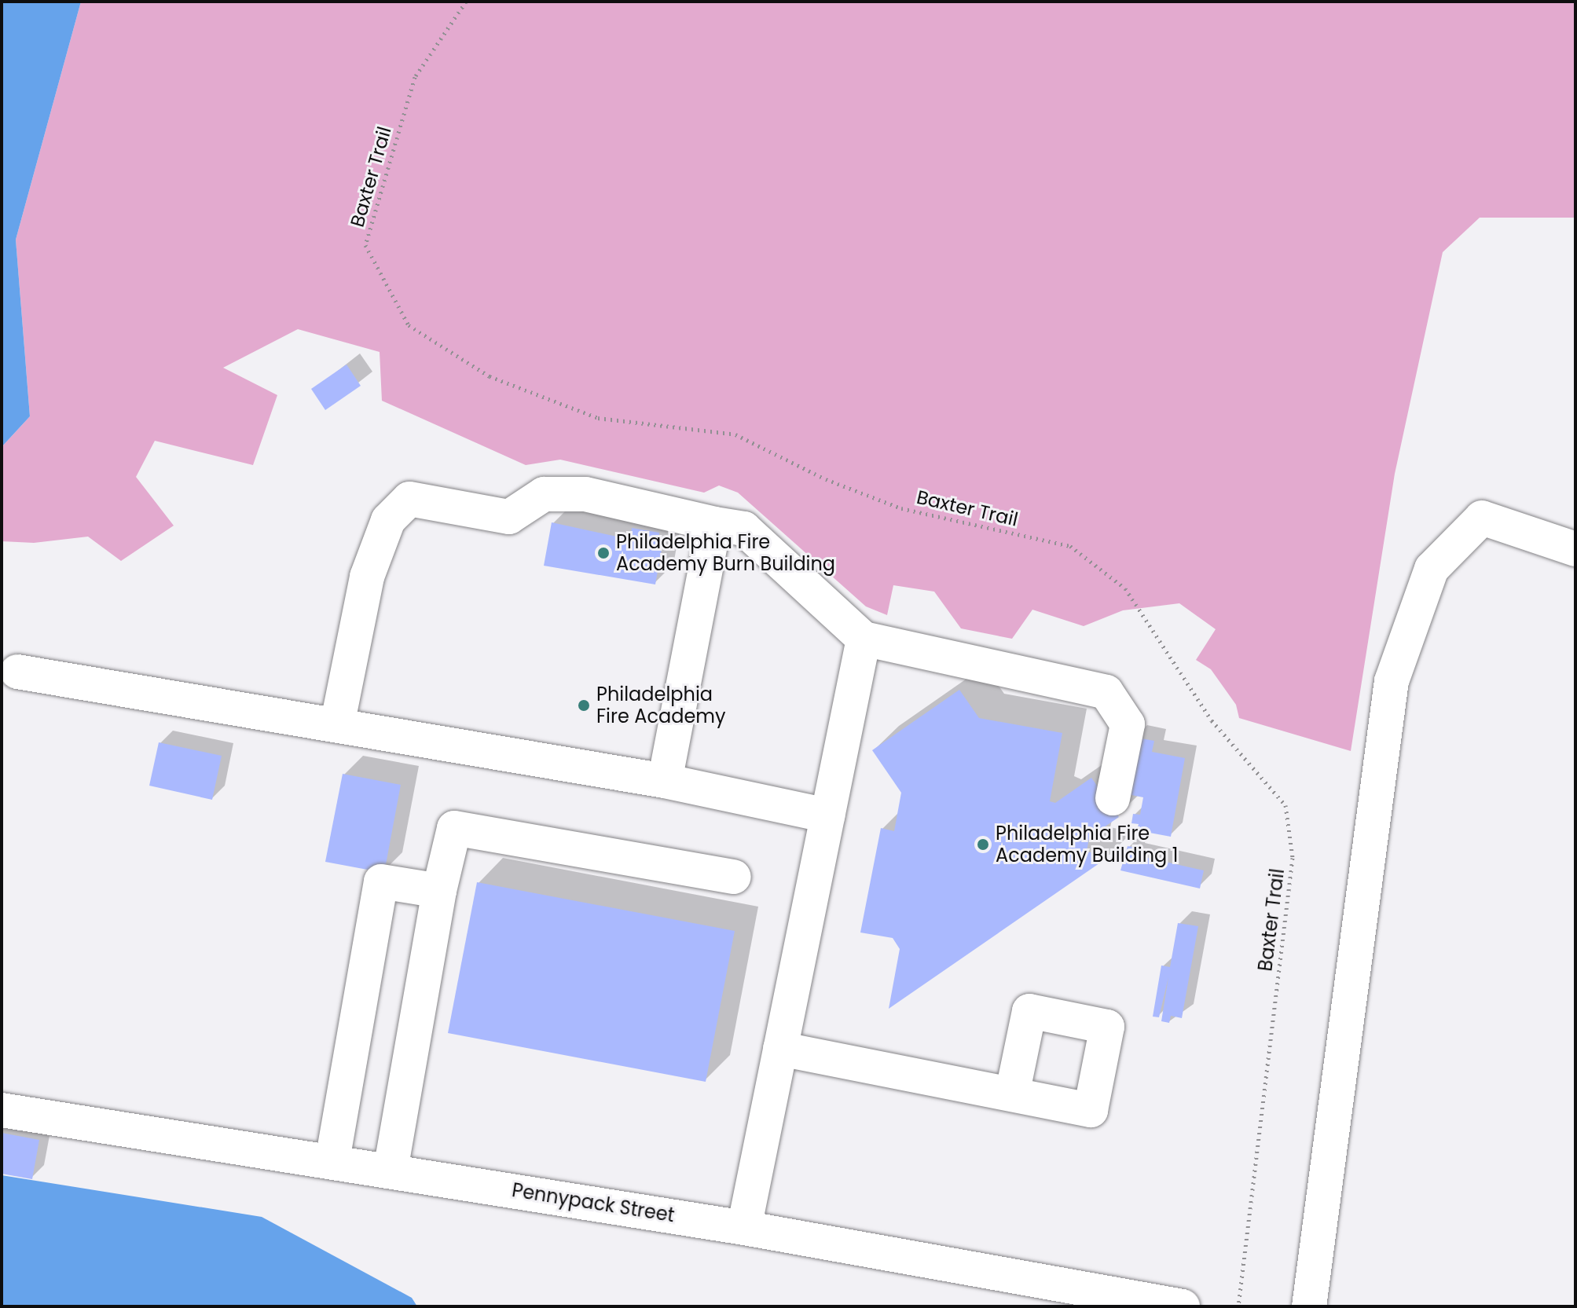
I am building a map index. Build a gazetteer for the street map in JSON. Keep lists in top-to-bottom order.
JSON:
{
  "streets": {
    "street": ["Pennypack Street"],
    "path": ["Baxter Trail"]
  },
  "places": ["Philadelphia Fire Academy Burn Building", "Philadelphia Fire Academy", "Philadelphia Fire Academy Building 1"]
}
